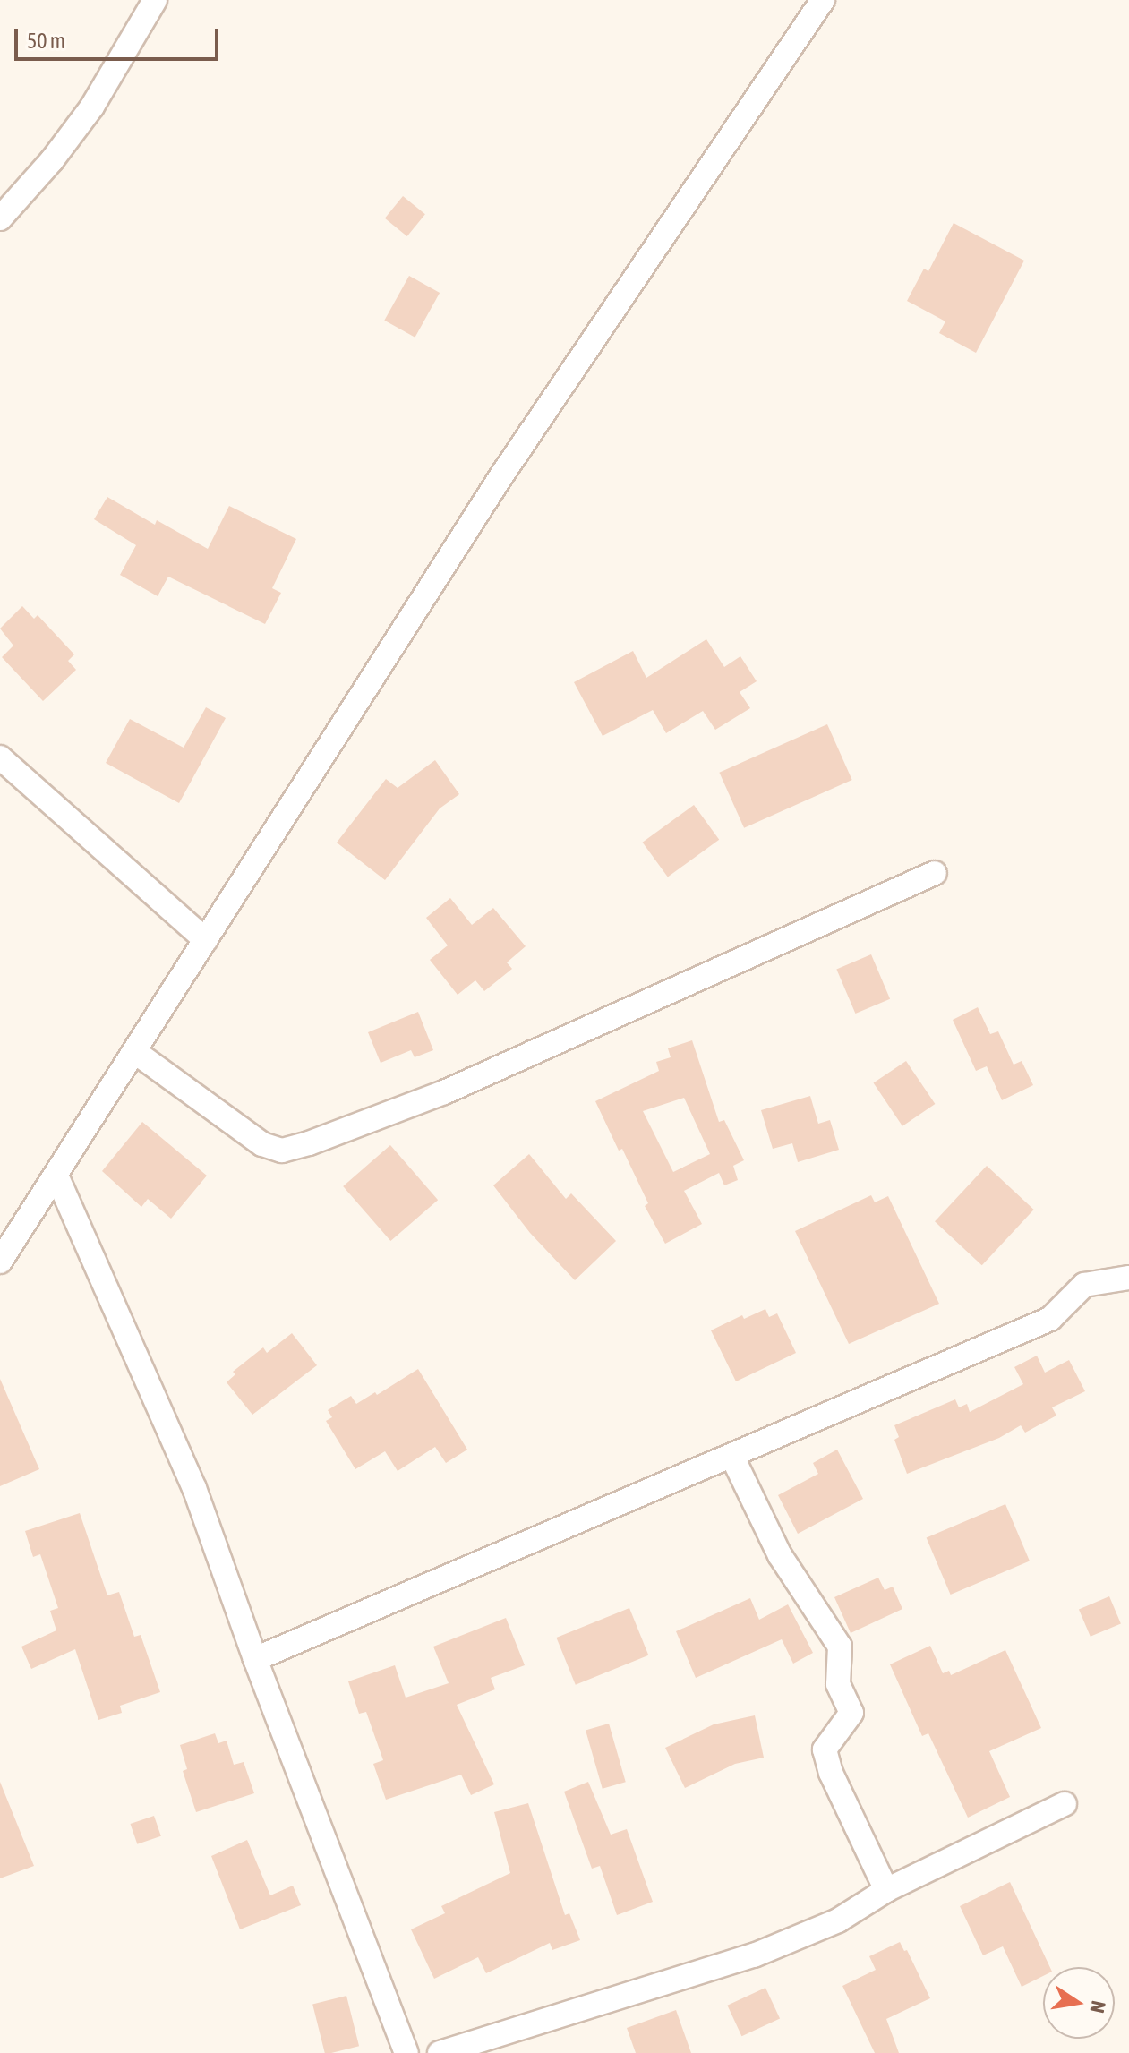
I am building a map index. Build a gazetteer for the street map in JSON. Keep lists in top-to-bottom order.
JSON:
{
  "scale_bar": "50 m",
  "north": "right"
}
